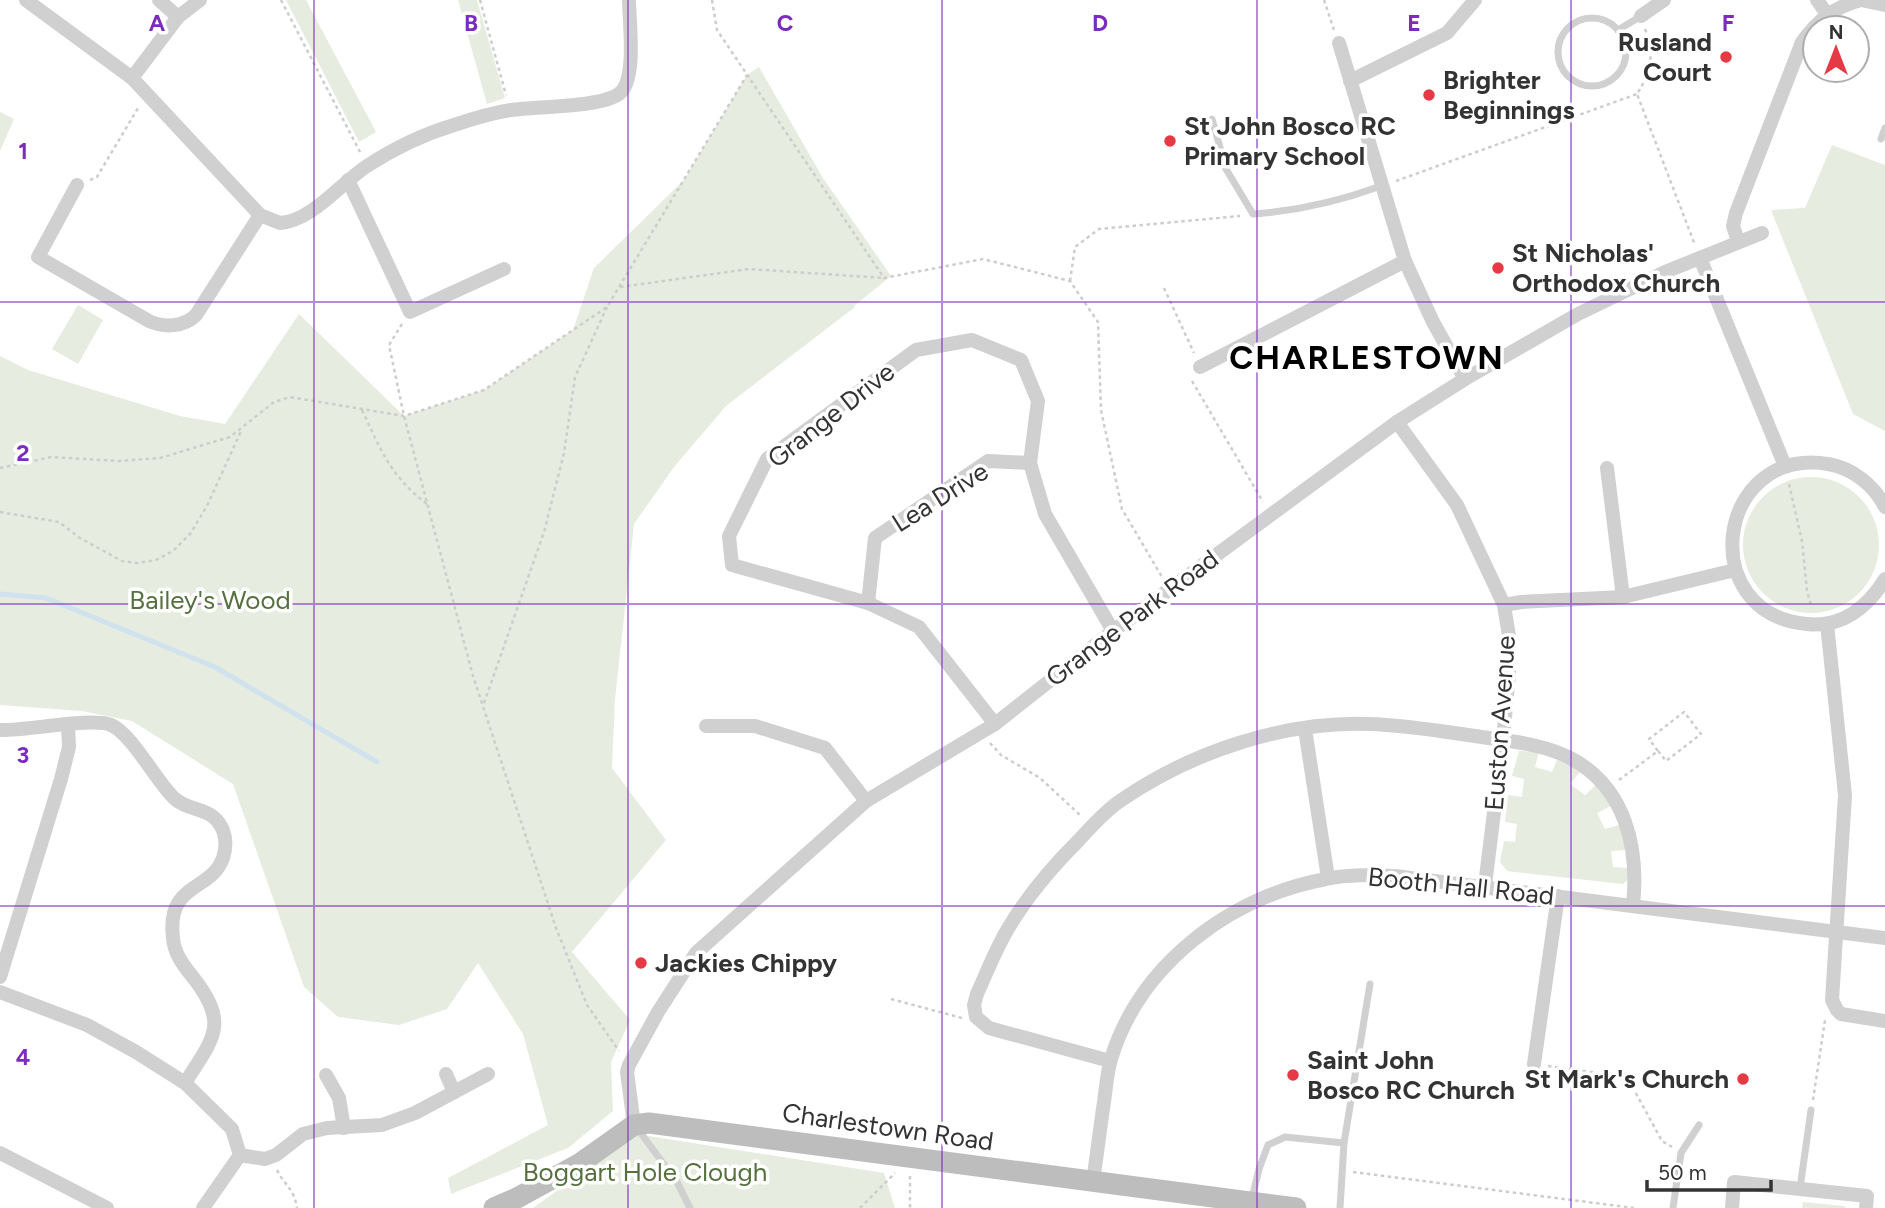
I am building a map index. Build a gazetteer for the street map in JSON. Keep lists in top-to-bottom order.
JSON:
{
  "streets": {
    "street": [
      "Grange Drive",
      "Lea Drive",
      "Grange Park Road",
      "Euston Avenue",
      "Booth Hall Road",
      "Charlestown Road"
    ]
  },
  "crossings": [
    ["Grange Drive", "Lea Drive"],
    ["Grange Drive", "Grange Park Road"],
    ["Grange Park Road", "Euston Avenue"],
    ["Euston Avenue", "Booth Hall Road"],
    ["Booth Hall Road", "Charlestown Road"]
  ],
  "districts": ["CHARLESTOWN"],
  "parks": ["Bailey's Wood", "Boggart Hole Clough"],
  "places": [
    "Rusland Court",
    "Brighter Beginnings",
    "St John Bosco RC Primary School",
    "St Nicholas' Orthodox Church",
    "Jackies Chippy",
    "Saint John Bosco RC Church",
    "St Mark's Church"
  ],
  "scale_bar": "50 m",
  "north": "top",
  "grid": {
    "columns": [
      "A",
      "B",
      "C",
      "D",
      "E",
      "F"
    ],
    "rows": [
      "1",
      "2",
      "3",
      "4"
    ]
  }
}
